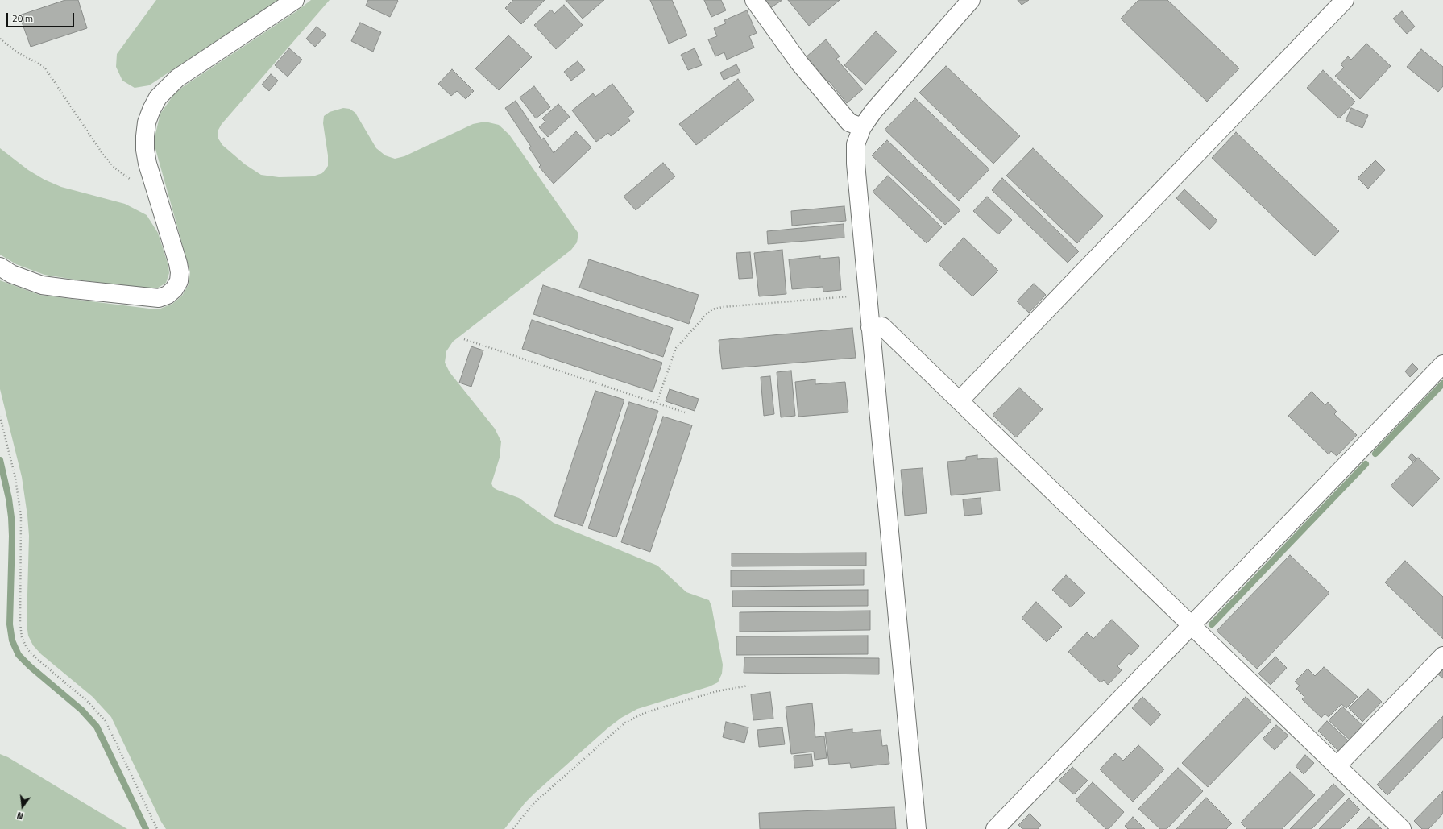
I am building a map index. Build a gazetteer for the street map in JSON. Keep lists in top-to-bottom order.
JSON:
{
  "scale_bar": "20 m",
  "north": "bottom"
}
